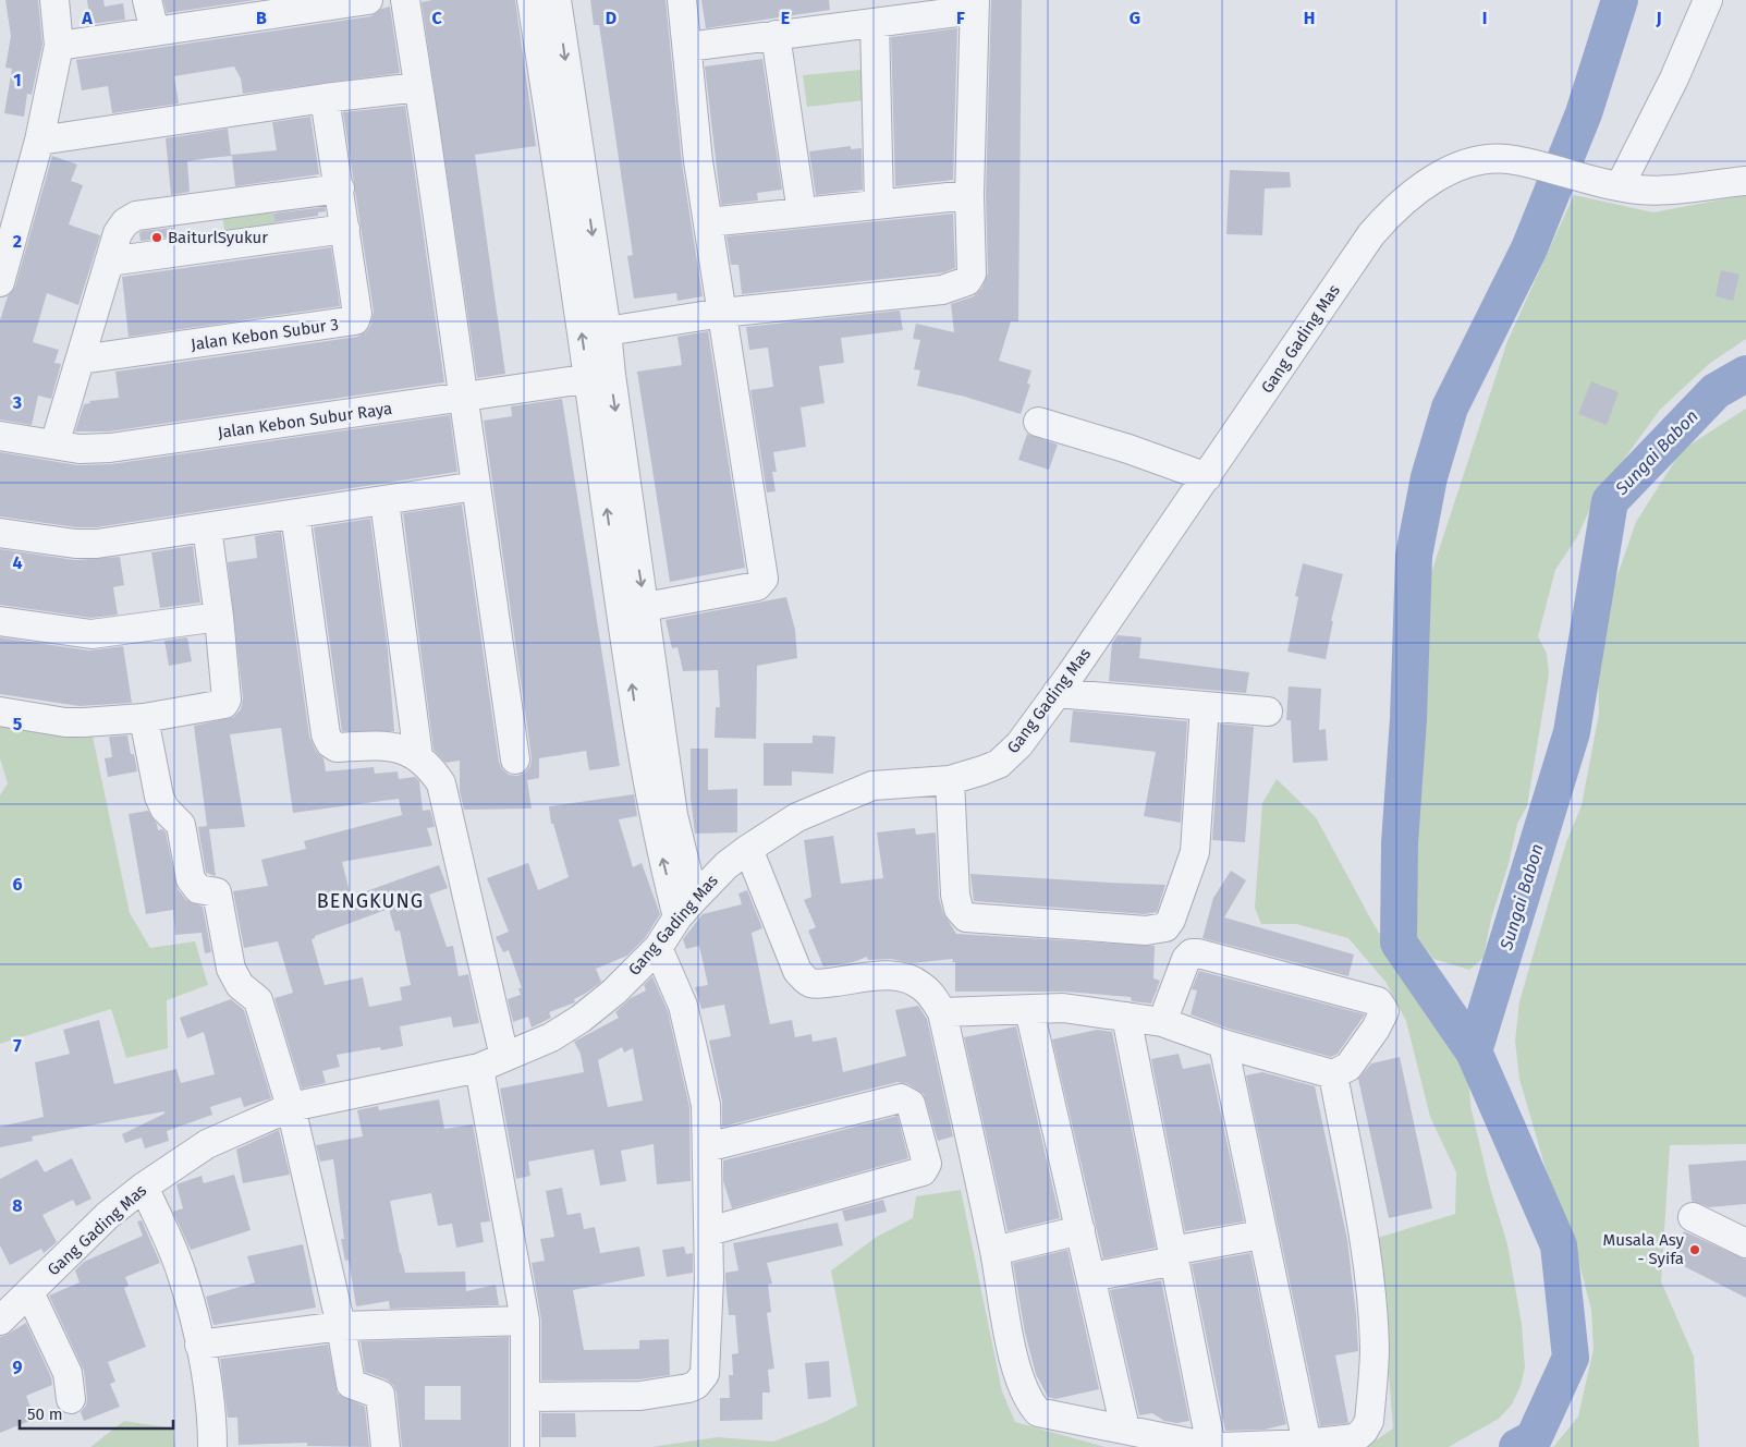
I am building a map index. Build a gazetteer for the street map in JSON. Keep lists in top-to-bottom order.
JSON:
{
  "streets": {
    "street": ["Jalan Kebon Subur 3", "Gang Gading Mas", "Jalan Kebon Subur Raya"]
  },
  "districts": ["BENGKUNG"],
  "water": ["Sungai Babon"],
  "places": ["BaiturlSyukur", "Musala Asy - Syifa"],
  "scale_bar": "50 m",
  "grid": {
    "columns": [
      "A",
      "B",
      "C",
      "D",
      "E",
      "F",
      "G",
      "H",
      "I",
      "J"
    ],
    "rows": [
      "1",
      "2",
      "3",
      "4",
      "5",
      "6",
      "7",
      "8",
      "9"
    ]
  }
}
